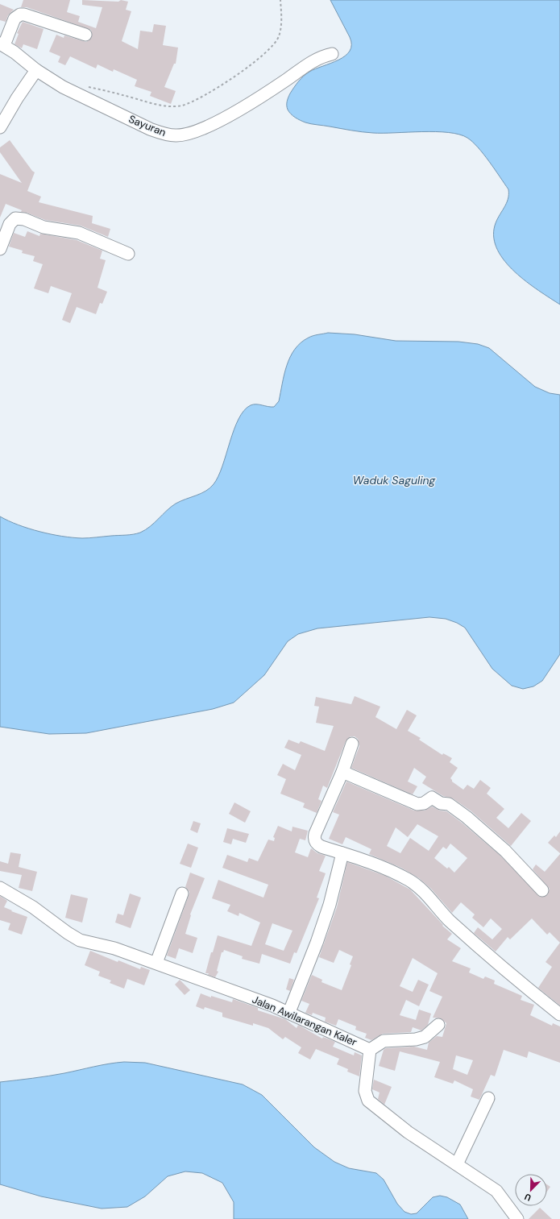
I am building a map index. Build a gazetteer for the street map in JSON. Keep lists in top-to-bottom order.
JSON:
{
  "streets": {
    "street": ["Sayuran", "Jalan Awilarangan Kaler"]
  },
  "water": ["Waduk Saguling"],
  "north": "bottom left"
}
